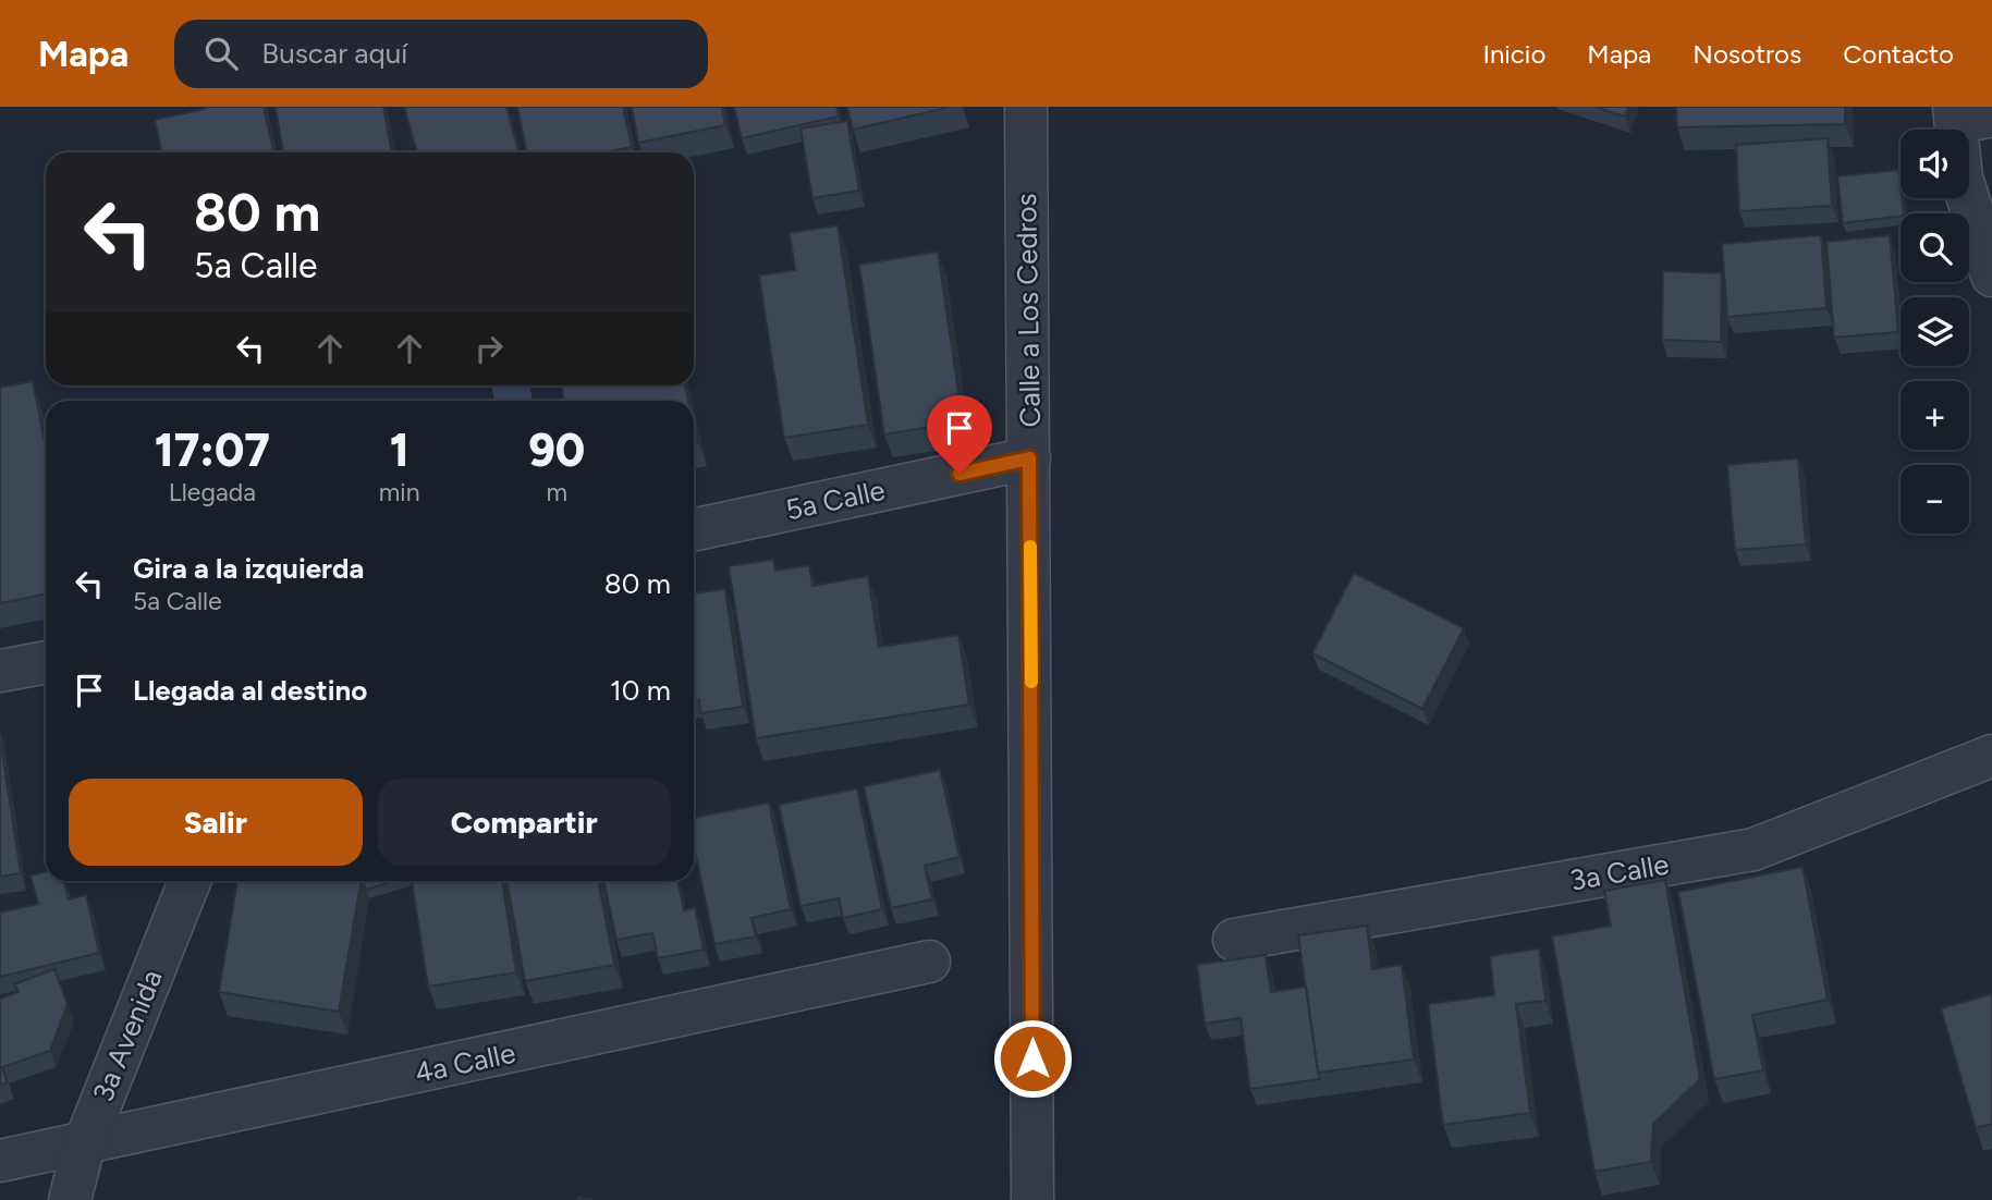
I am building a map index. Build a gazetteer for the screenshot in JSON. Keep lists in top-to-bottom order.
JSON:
{
  "streets": {
    "street": [
      "Calle a Los Cedros",
      "5a Calle",
      "3a Calle",
      "3a Avenida",
      "4a Calle"
    ]
  },
  "crossings": [
    ["Calle a Los Cedros", "5a Calle"],
    ["3a Avenida", "4a Calle"]
  ],
  "page": {
    "header": "Mapa",
    "search": "Buscar aquí",
    "nav": [
      "Inicio",
      "Mapa",
      "Nosotros",
      "Contacto"
    ],
    "map_buttons": ["+", "−"],
    "turn": ["80 m", "5a Calle"],
    "eta": [
      "17:07",
      "Llegada",
      "1",
      "min",
      "90",
      "m"
    ],
    "list": [
      {
        "name": "Gira a la izquierda",
        "note": "5a Calle",
        "value": "80 m"
      },
      {
        "name": "Llegada al destino",
        "value": "10 m"
      }
    ],
    "buttons": ["Salir", "Compartir"]
  }
}
